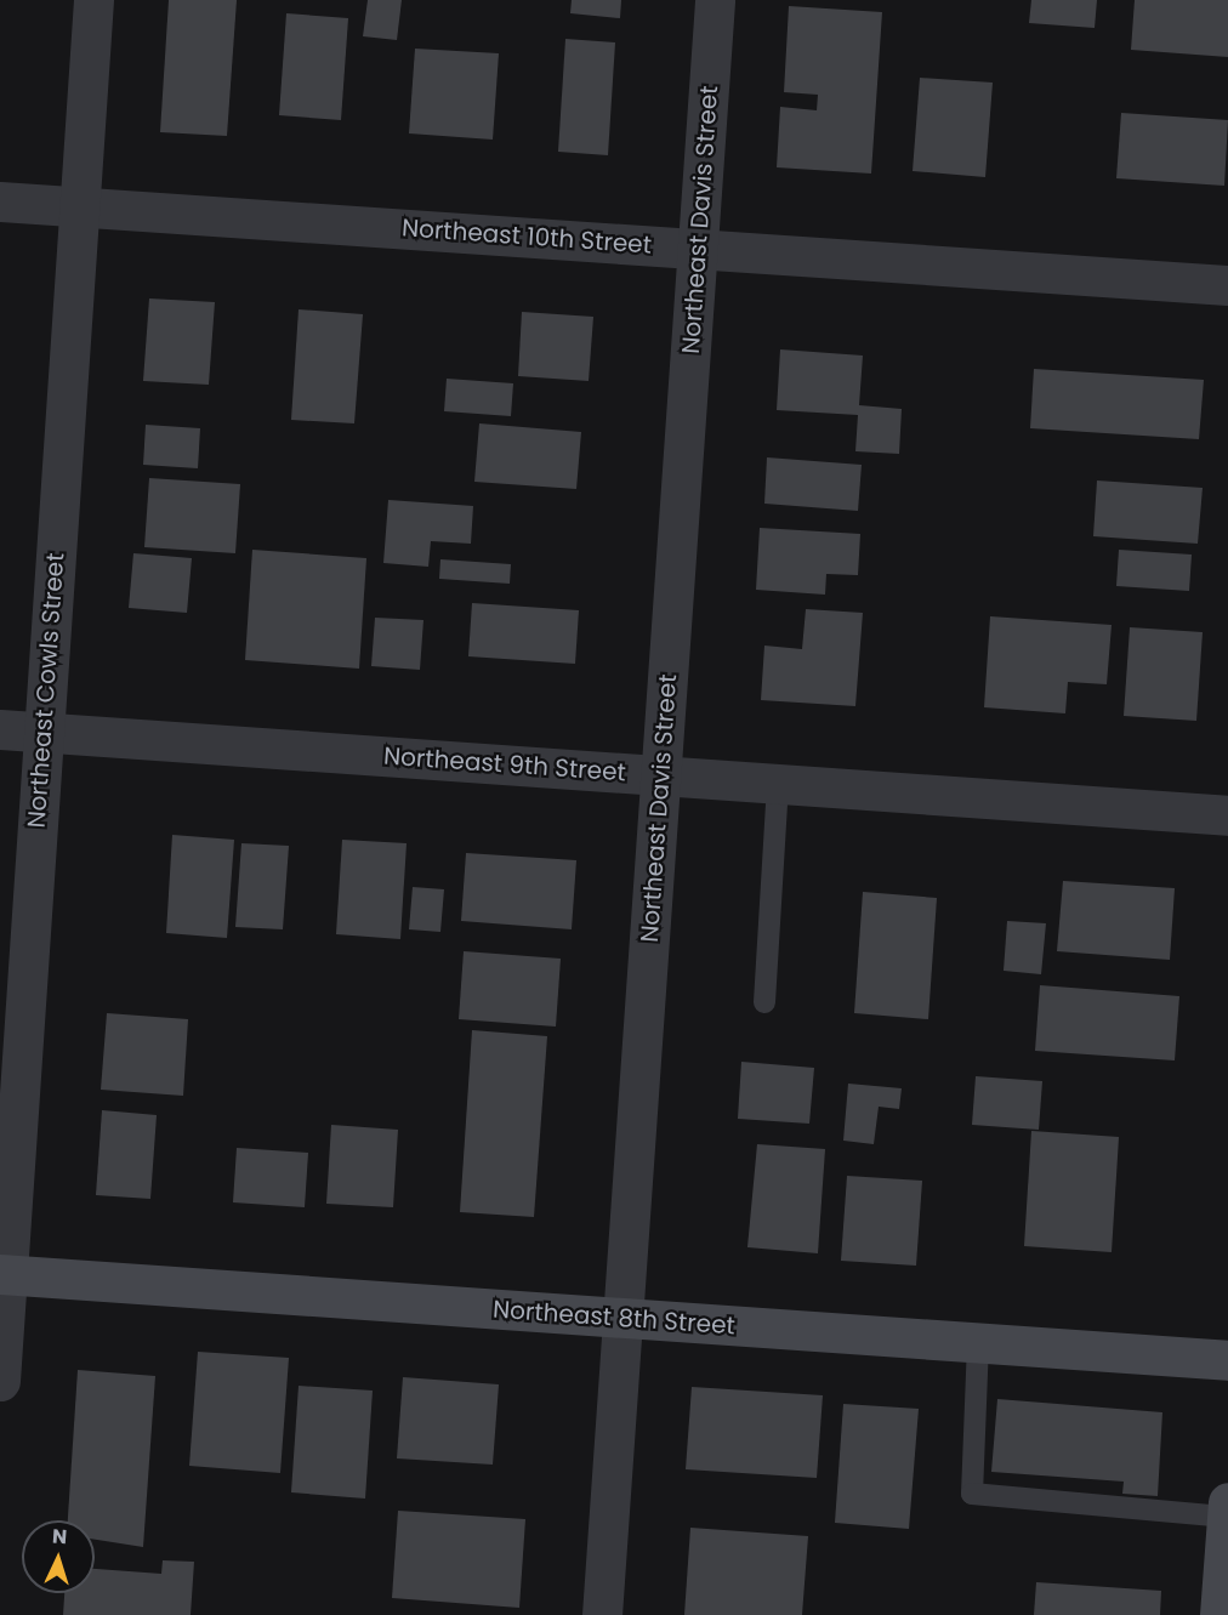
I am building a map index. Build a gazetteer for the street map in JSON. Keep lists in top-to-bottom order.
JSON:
{
  "streets": {
    "street": [
      "Northeast Davis Street",
      "Northeast 10th Street",
      "Northeast Cowls Street",
      "Northeast 9th Street",
      "Northeast 8th Street"
    ]
  },
  "crossings": [
    ["Northeast Davis Street", "Northeast 10th Street"],
    ["Northeast Davis Street", "Northeast 9th Street"],
    ["Northeast Davis Street", "Northeast 8th Street"],
    ["Northeast 10th Street", "Northeast Cowls Street"],
    ["Northeast Cowls Street", "Northeast 9th Street"],
    ["Northeast Cowls Street", "Northeast 8th Street"]
  ],
  "north": "top"
}
